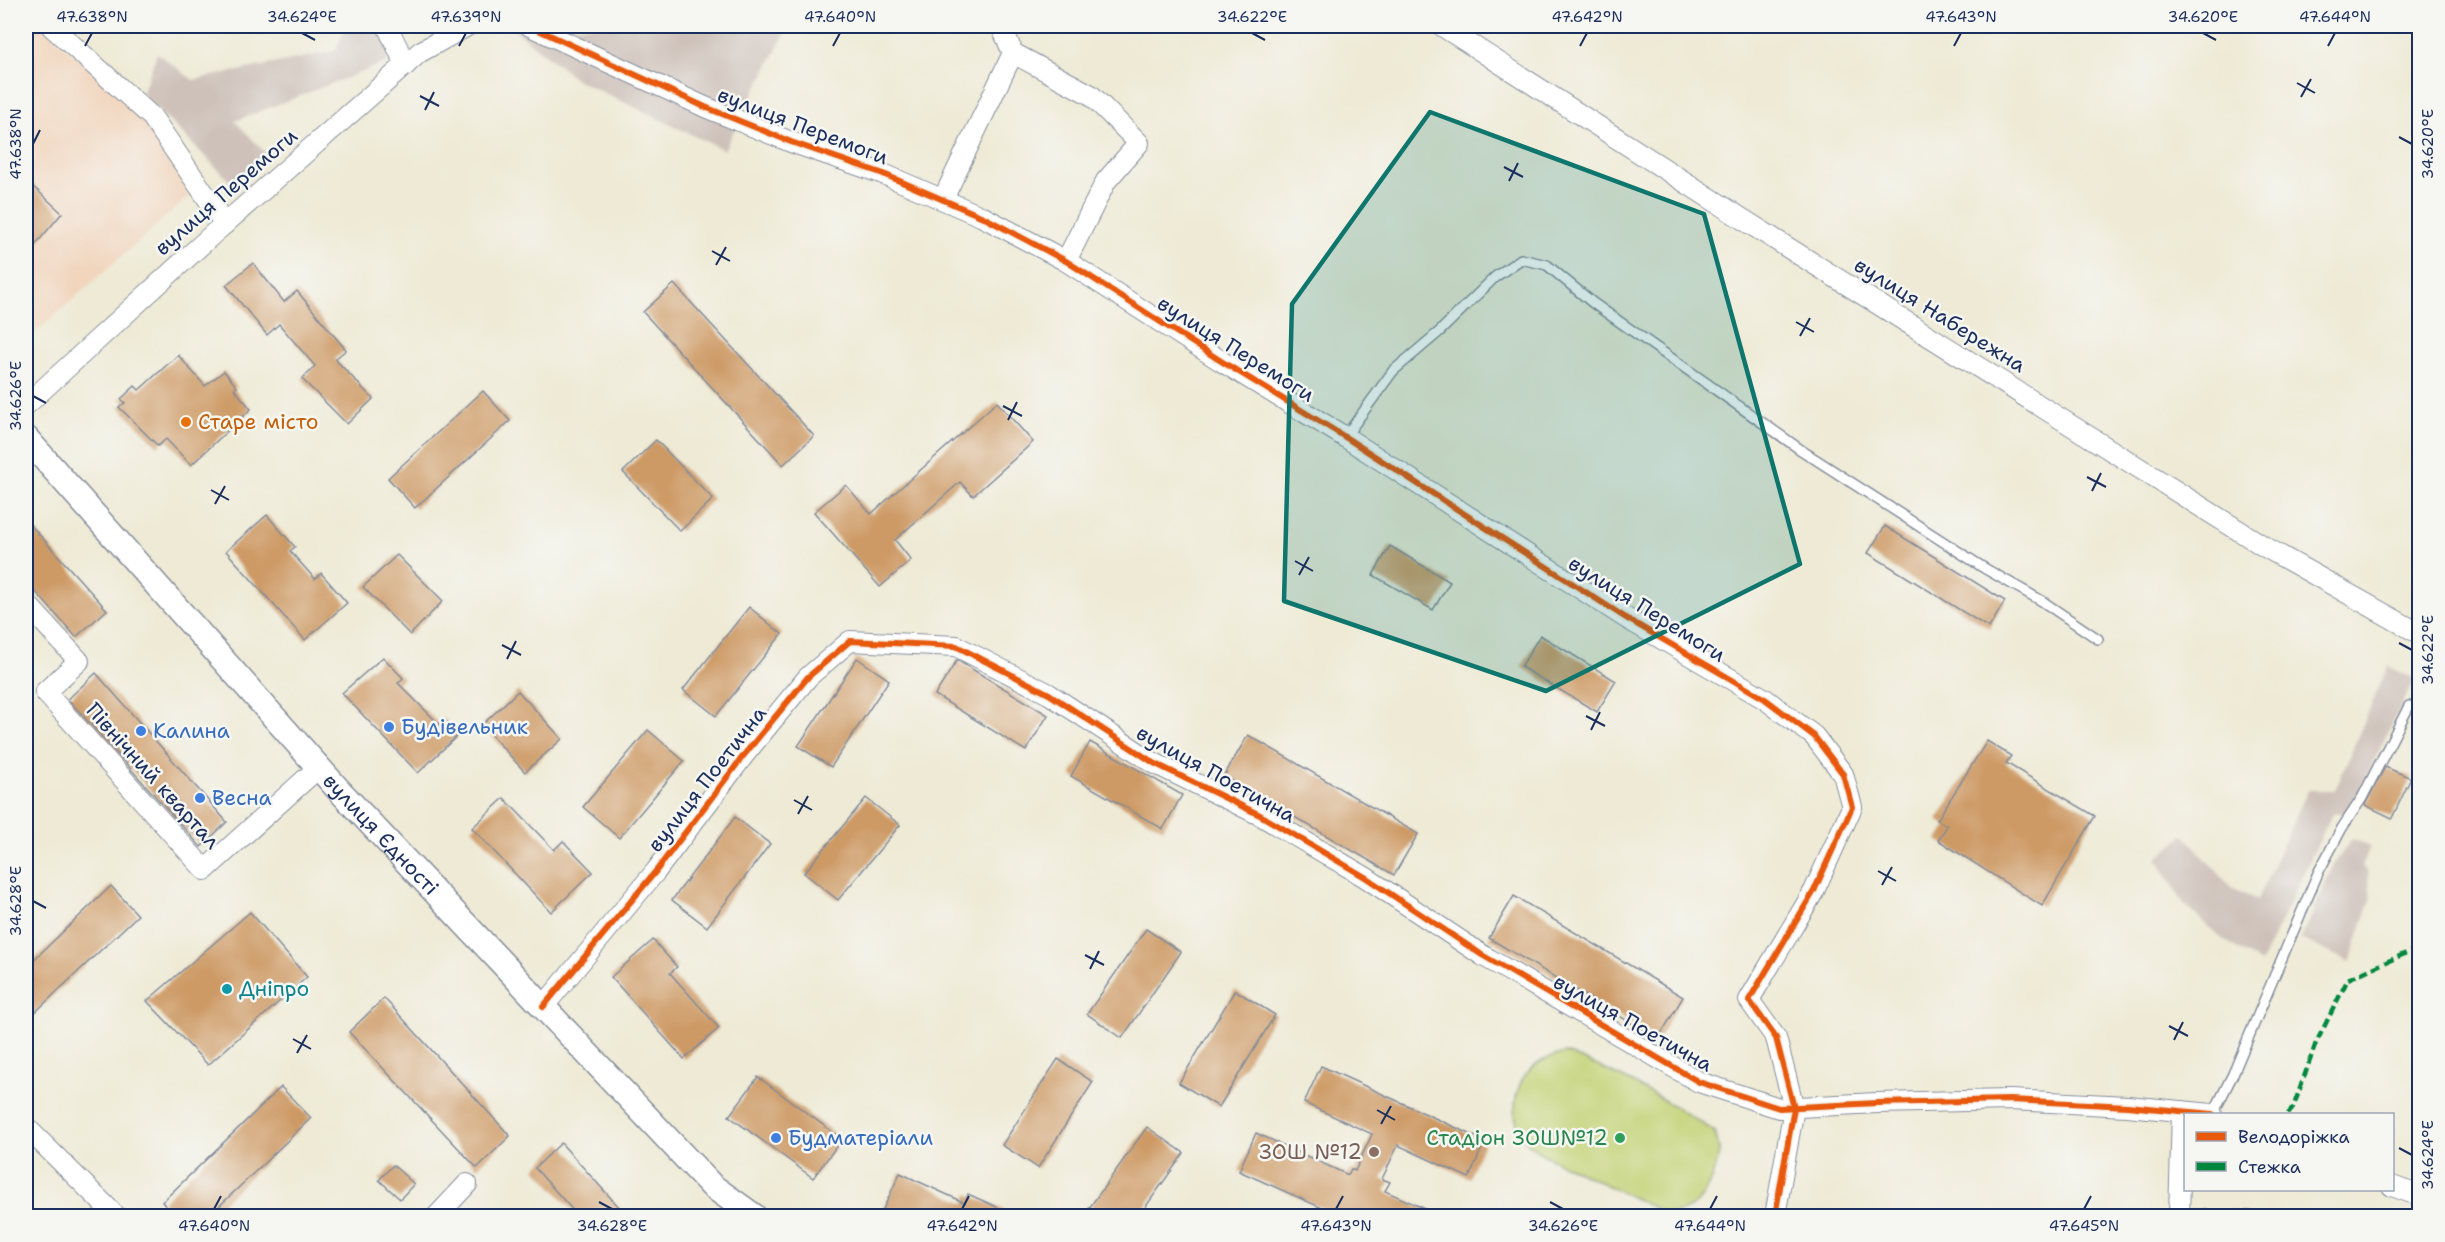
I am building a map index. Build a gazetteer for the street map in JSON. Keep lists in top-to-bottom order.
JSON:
{
  "streets": {
    "street": [
      "вулиця Перемоги",
      "вулиця Набережна",
      "вулиця Поетична",
      "Північний квартал",
      "вулиця Єдності"
    ]
  },
  "crossings": [
    ["вулиця Перемоги", "вулиця Поетична"],
    ["вулиця Поетична", "вулиця Єдності"],
    ["Північний квартал", "вулиця Єдності"]
  ],
  "places": [
    "Старе місто",
    "Будівельник",
    "Калина",
    "Весна",
    "Дніпро",
    "Будматеріали",
    "Стадіон ЗОШ№12",
    "ЗОШ №12"
  ],
  "legend": ["Велодоріжка", "Стежка"],
  "coordinates": [
    "47.638°N",
    "34.624°E",
    "47.639°N",
    "47.640°N",
    "34.622°E",
    "47.642°N",
    "47.643°N",
    "34.620°E",
    "47.644°N",
    "34.626°E",
    "34.628°E",
    "47.645°N"
  ]
}
